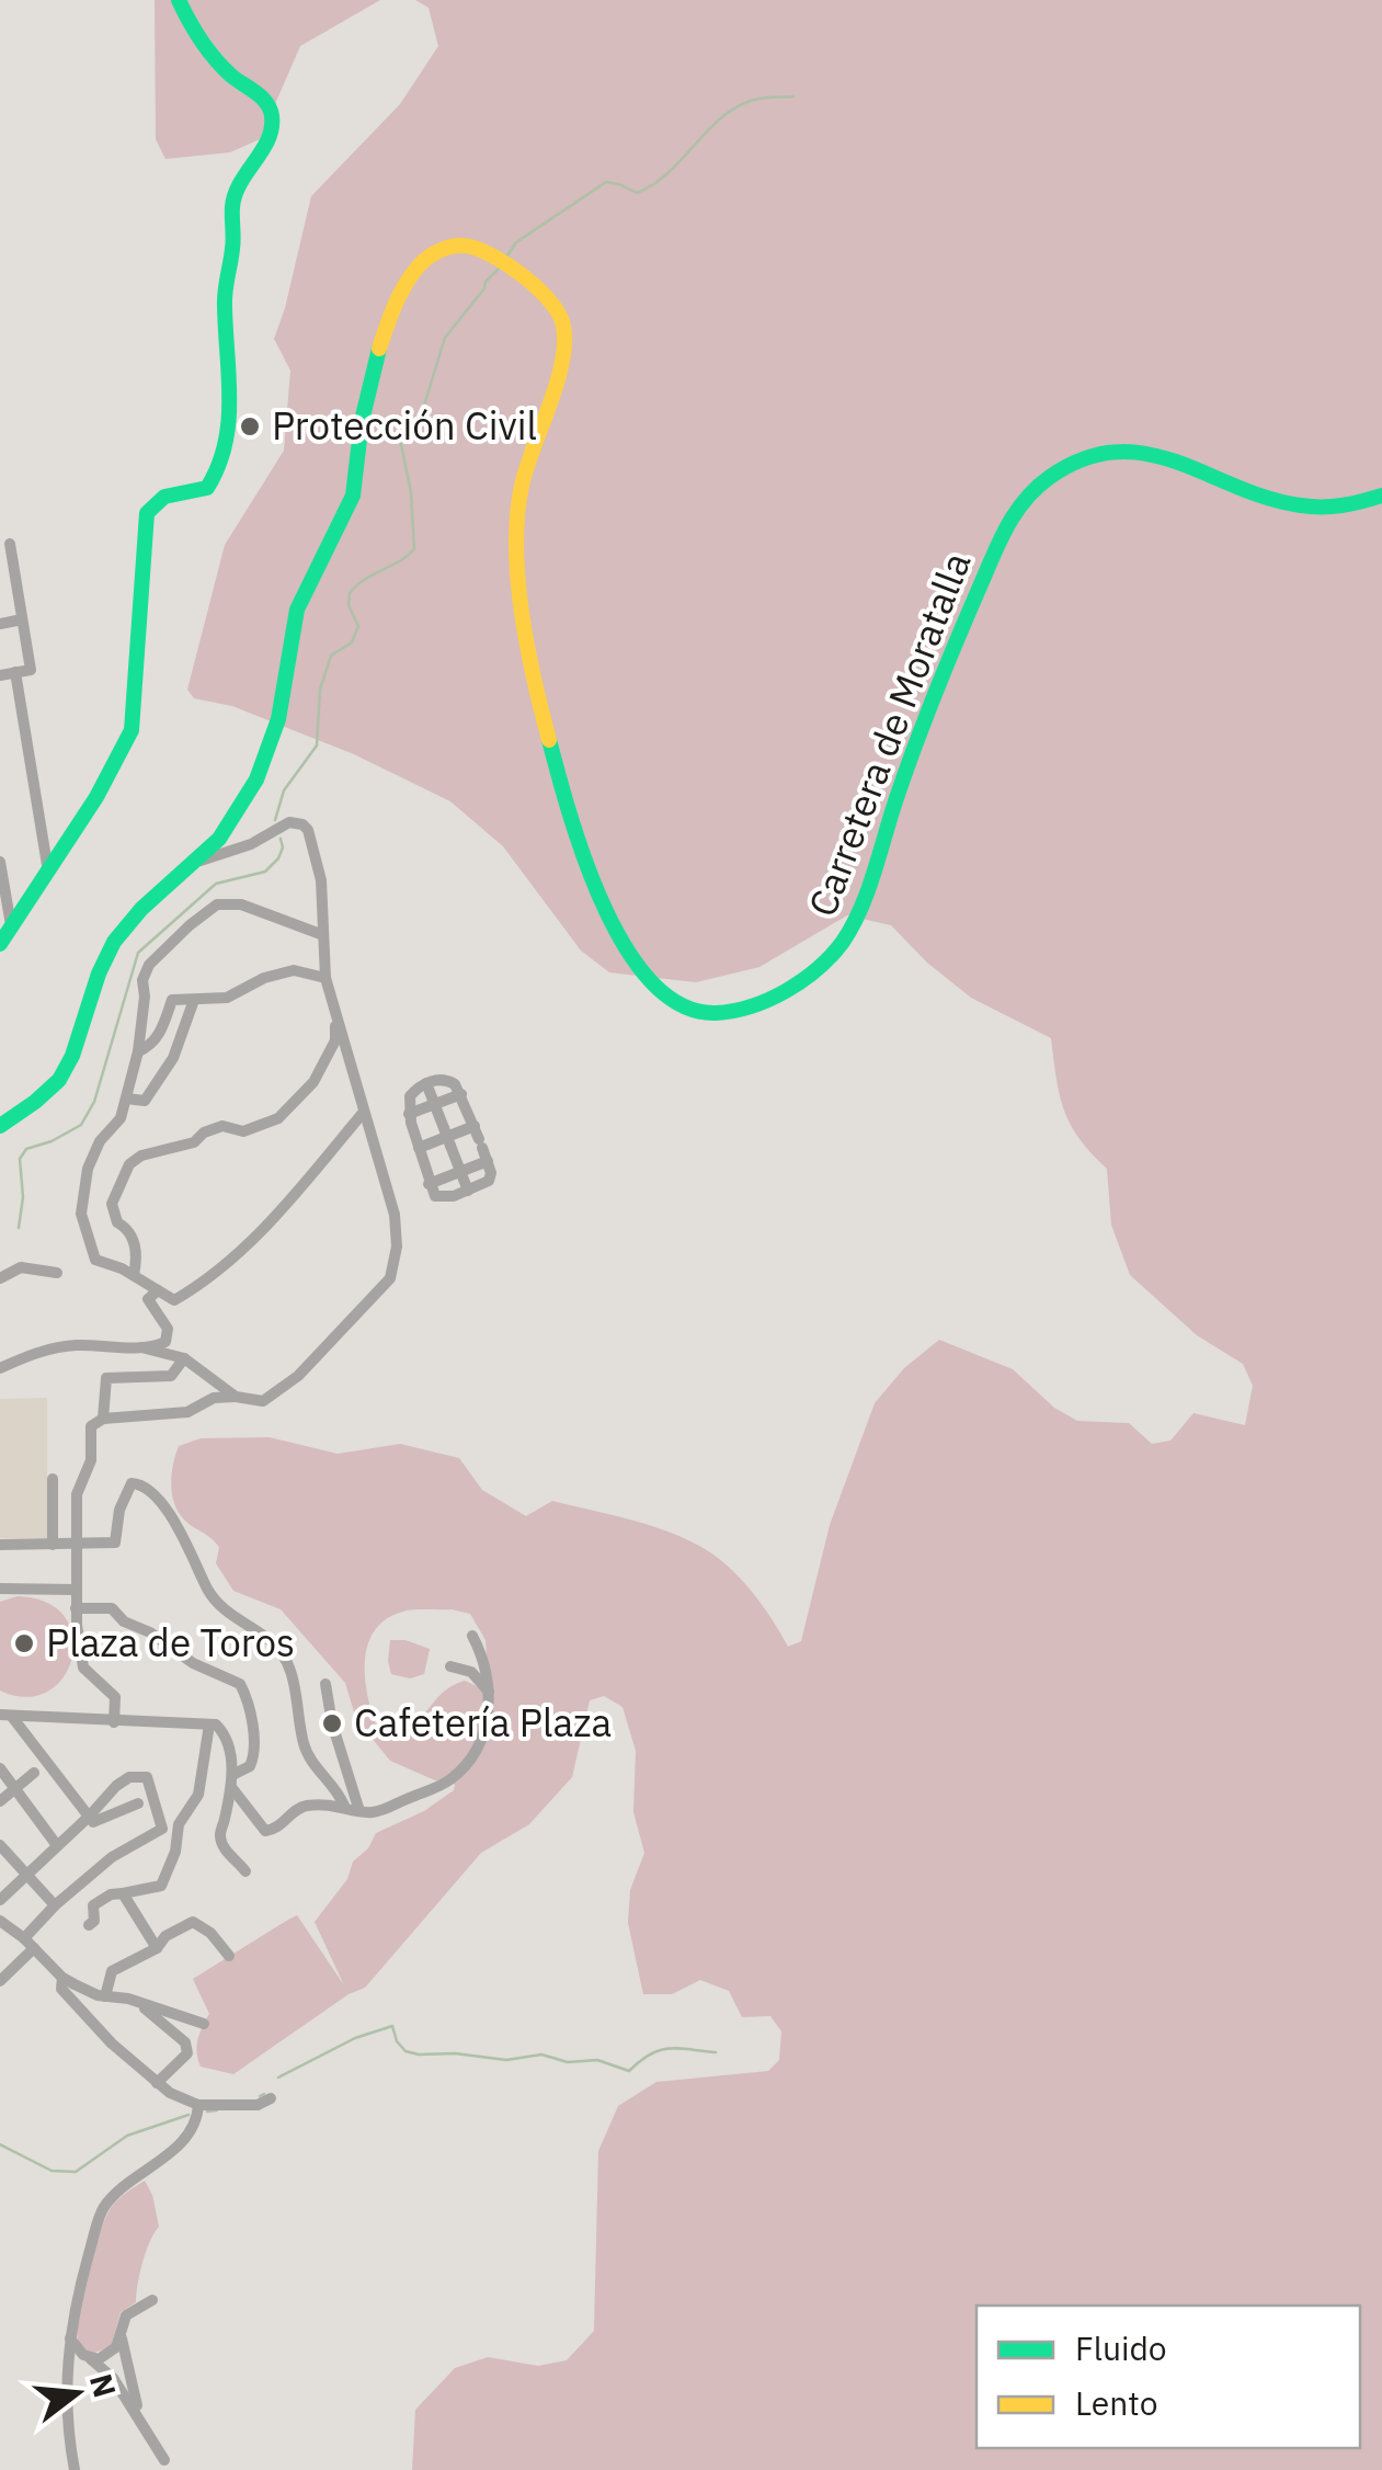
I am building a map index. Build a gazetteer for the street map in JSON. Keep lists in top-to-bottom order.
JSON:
{
  "streets": {
    "main road": ["Carretera de Moratalla"]
  },
  "places": ["Protección Civil", "Plaza de Toros", "Cafetería Plaza"],
  "legend": ["Fluido", "Lento"],
  "north": "right"
}
